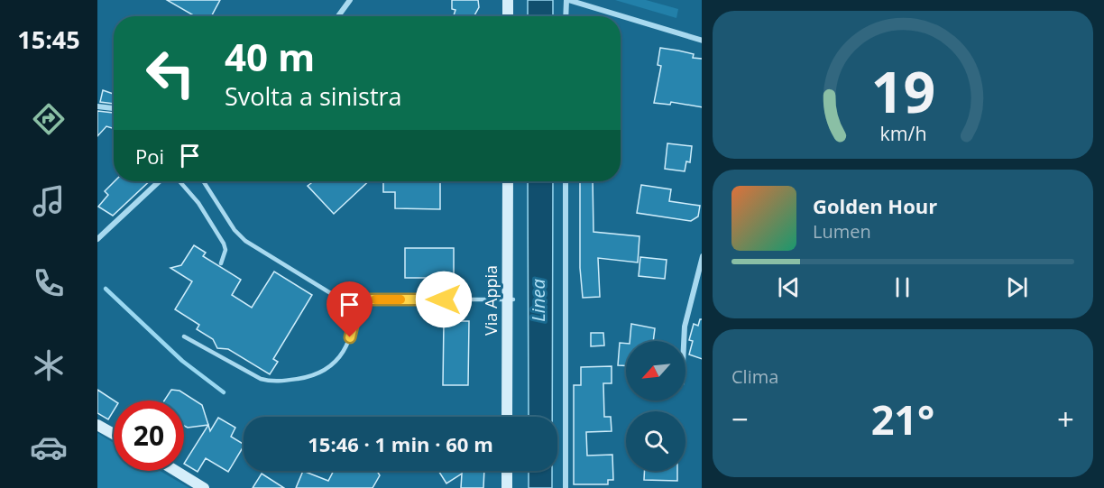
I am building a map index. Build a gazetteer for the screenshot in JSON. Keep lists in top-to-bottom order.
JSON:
{
  "streets": {
    "main road": ["Via Appia"]
  },
  "water": ["Linea"],
  "north": "bottom left",
  "page": {
    "tabs": "15:45",
    "turn": ["40 m", "Svolta a sinistra"],
    "then": "Poi",
    "song": ["Golden Hour", "Lumen"],
    "tile": "Clima",
    "heat": ["−", "21°", "+"],
    "limit": "20",
    "trip": "15:46 · 1 min · 60 m",
    "gauge": ["19", "km/h"]
  }
}
